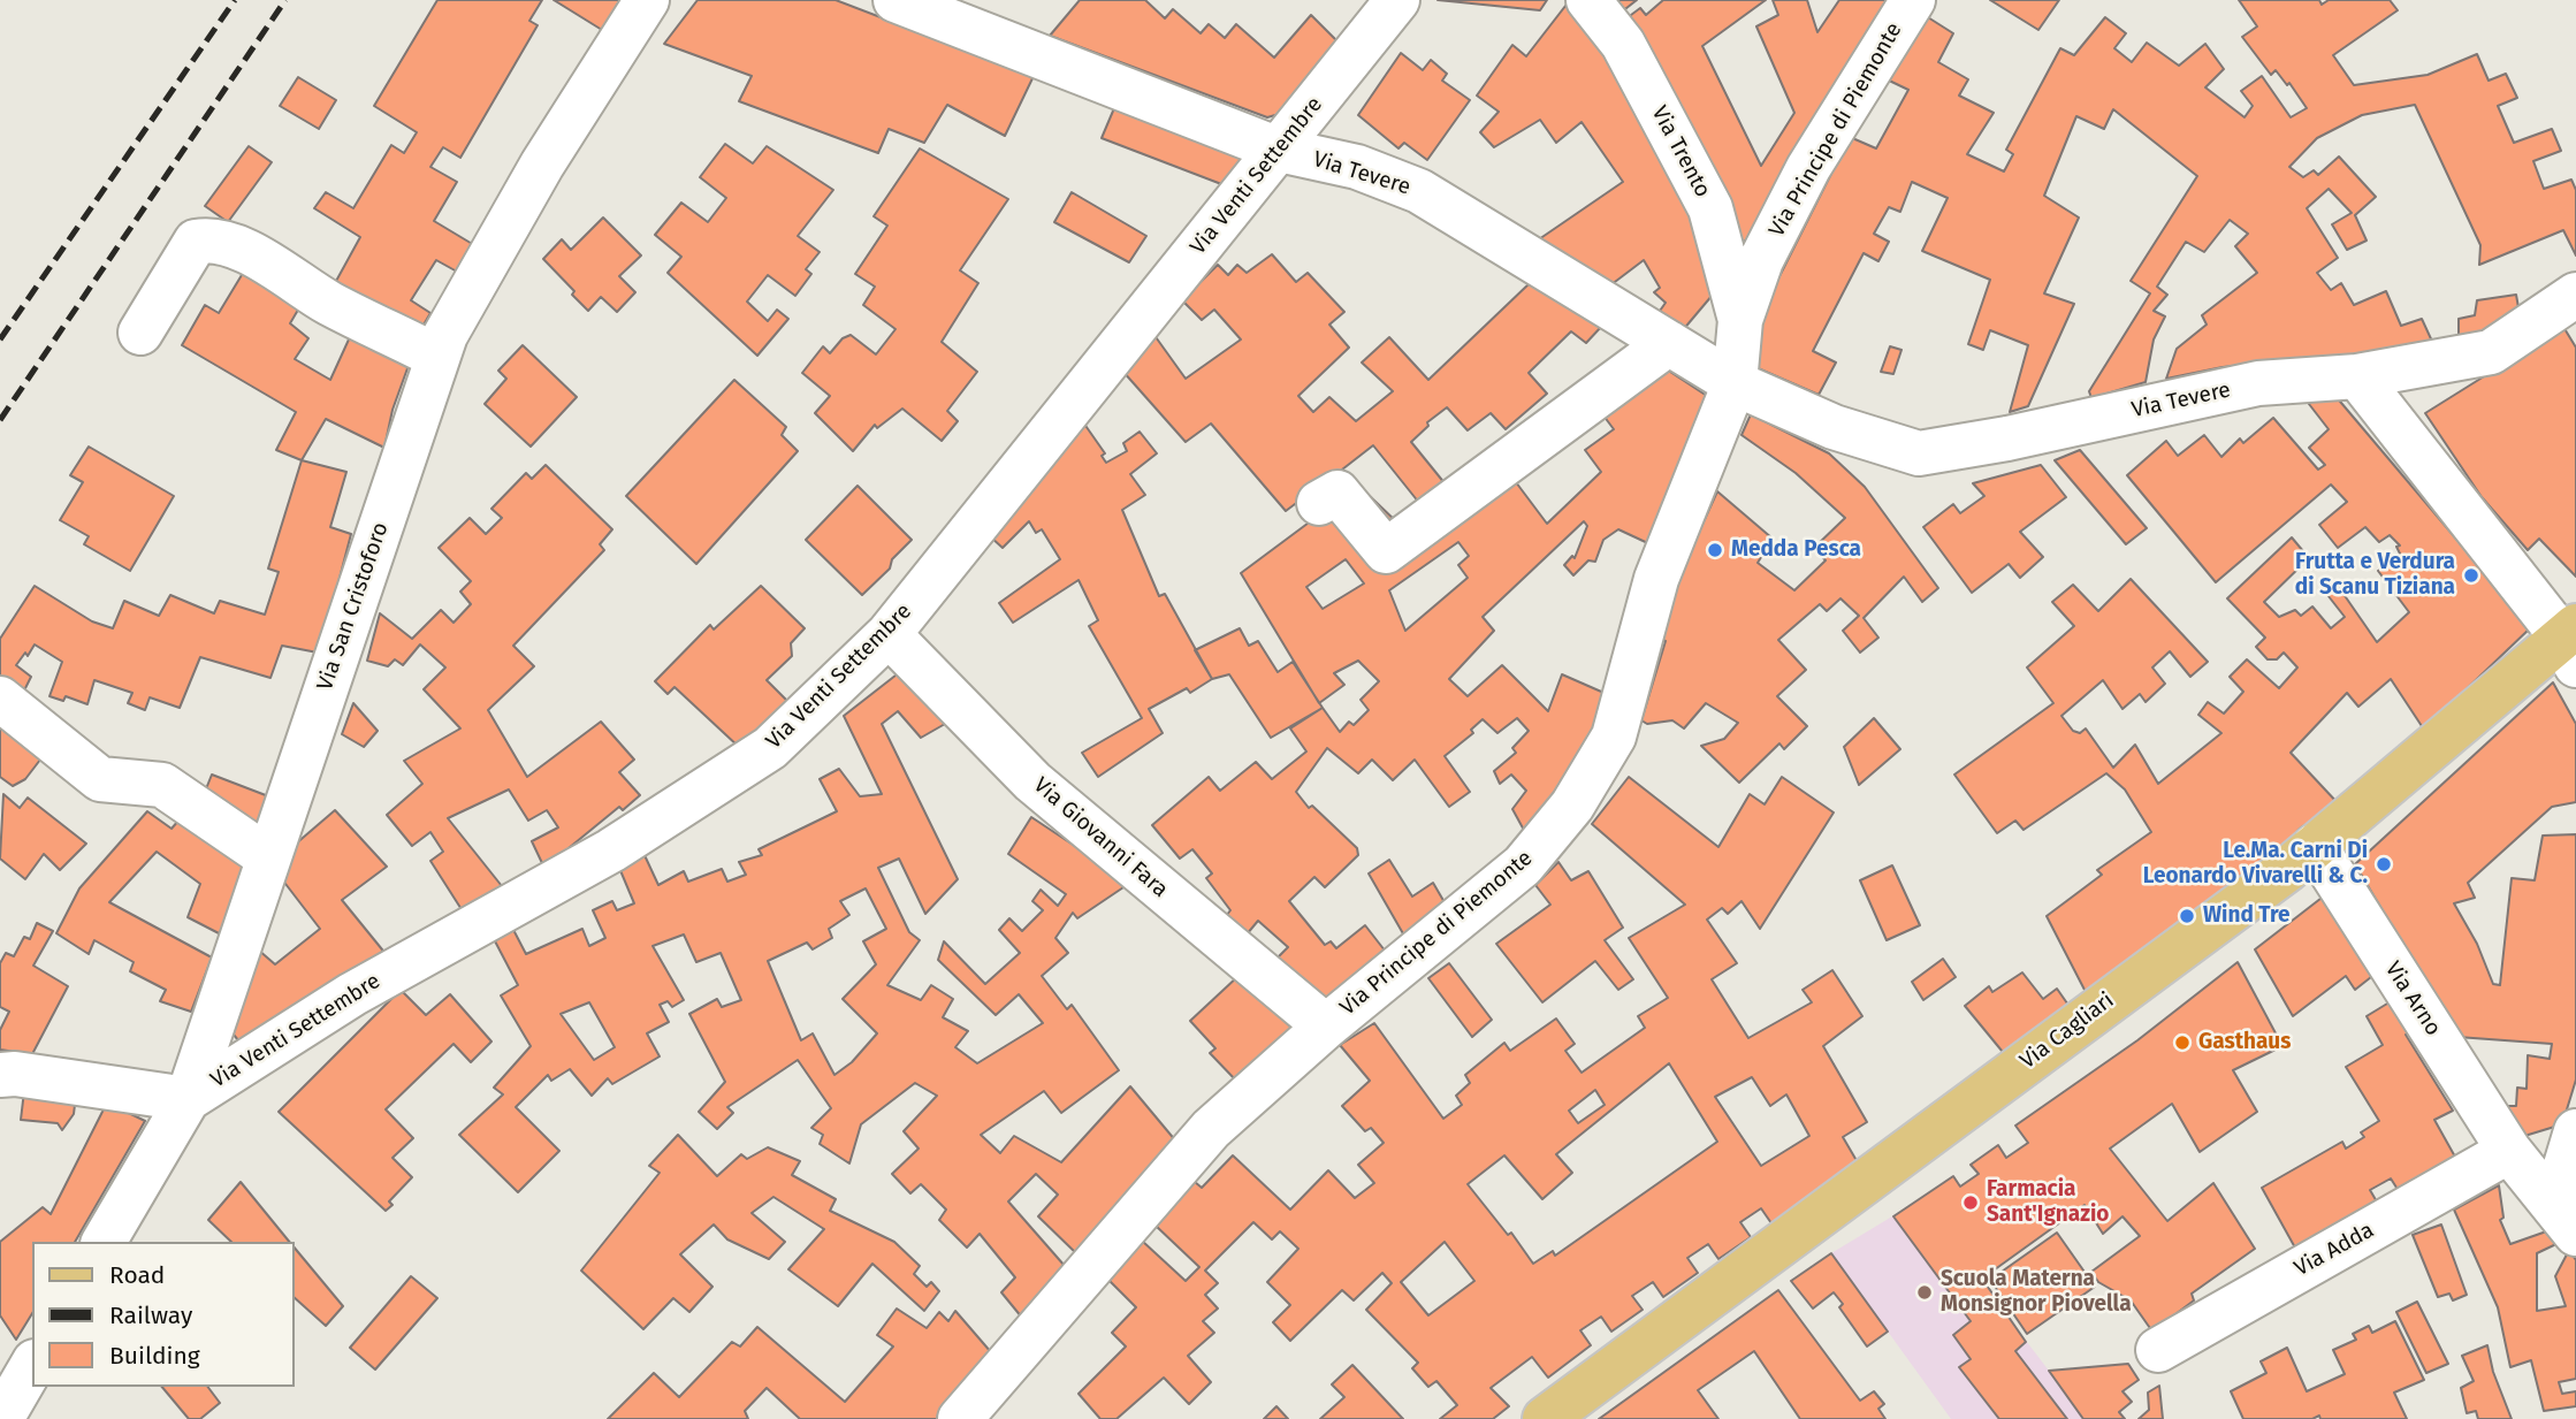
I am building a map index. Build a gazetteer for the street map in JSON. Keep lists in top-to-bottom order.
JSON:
{
  "streets": {
    "main road": ["Via Cagliari"],
    "street": [
      "Via Principe di Piemonte",
      "Via Trento",
      "Via Tevere",
      "Via Venti Settembre",
      "Via San Cristoforo",
      "Via Giovanni Fara",
      "Via Arno",
      "Via Adda"
    ]
  },
  "crossings": [
    ["Via Principe di Piemonte", "Via Trento"],
    ["Via Principe di Piemonte", "Via Tevere"],
    ["Via Principe di Piemonte", "Via Giovanni Fara"],
    ["Via Tevere", "Via Venti Settembre"],
    ["Via Venti Settembre", "Via San Cristoforo"],
    ["Via Venti Settembre", "Via Giovanni Fara"],
    ["Via Arno", "Via Cagliari"],
    ["Via Arno", "Via Adda"]
  ],
  "places": [
    "Medda Pesca",
    "Frutta e Verdura di Scanu Tiziana",
    "Le.Ma. Carni Di Leonardo Vivarelli & C.",
    "Wind Tre",
    "Gasthaus",
    "Farmacia Sant'Ignazio",
    "Scuola Materna Monsignor Piovella"
  ],
  "legend": ["Road", "Railway", "Building"]
}
